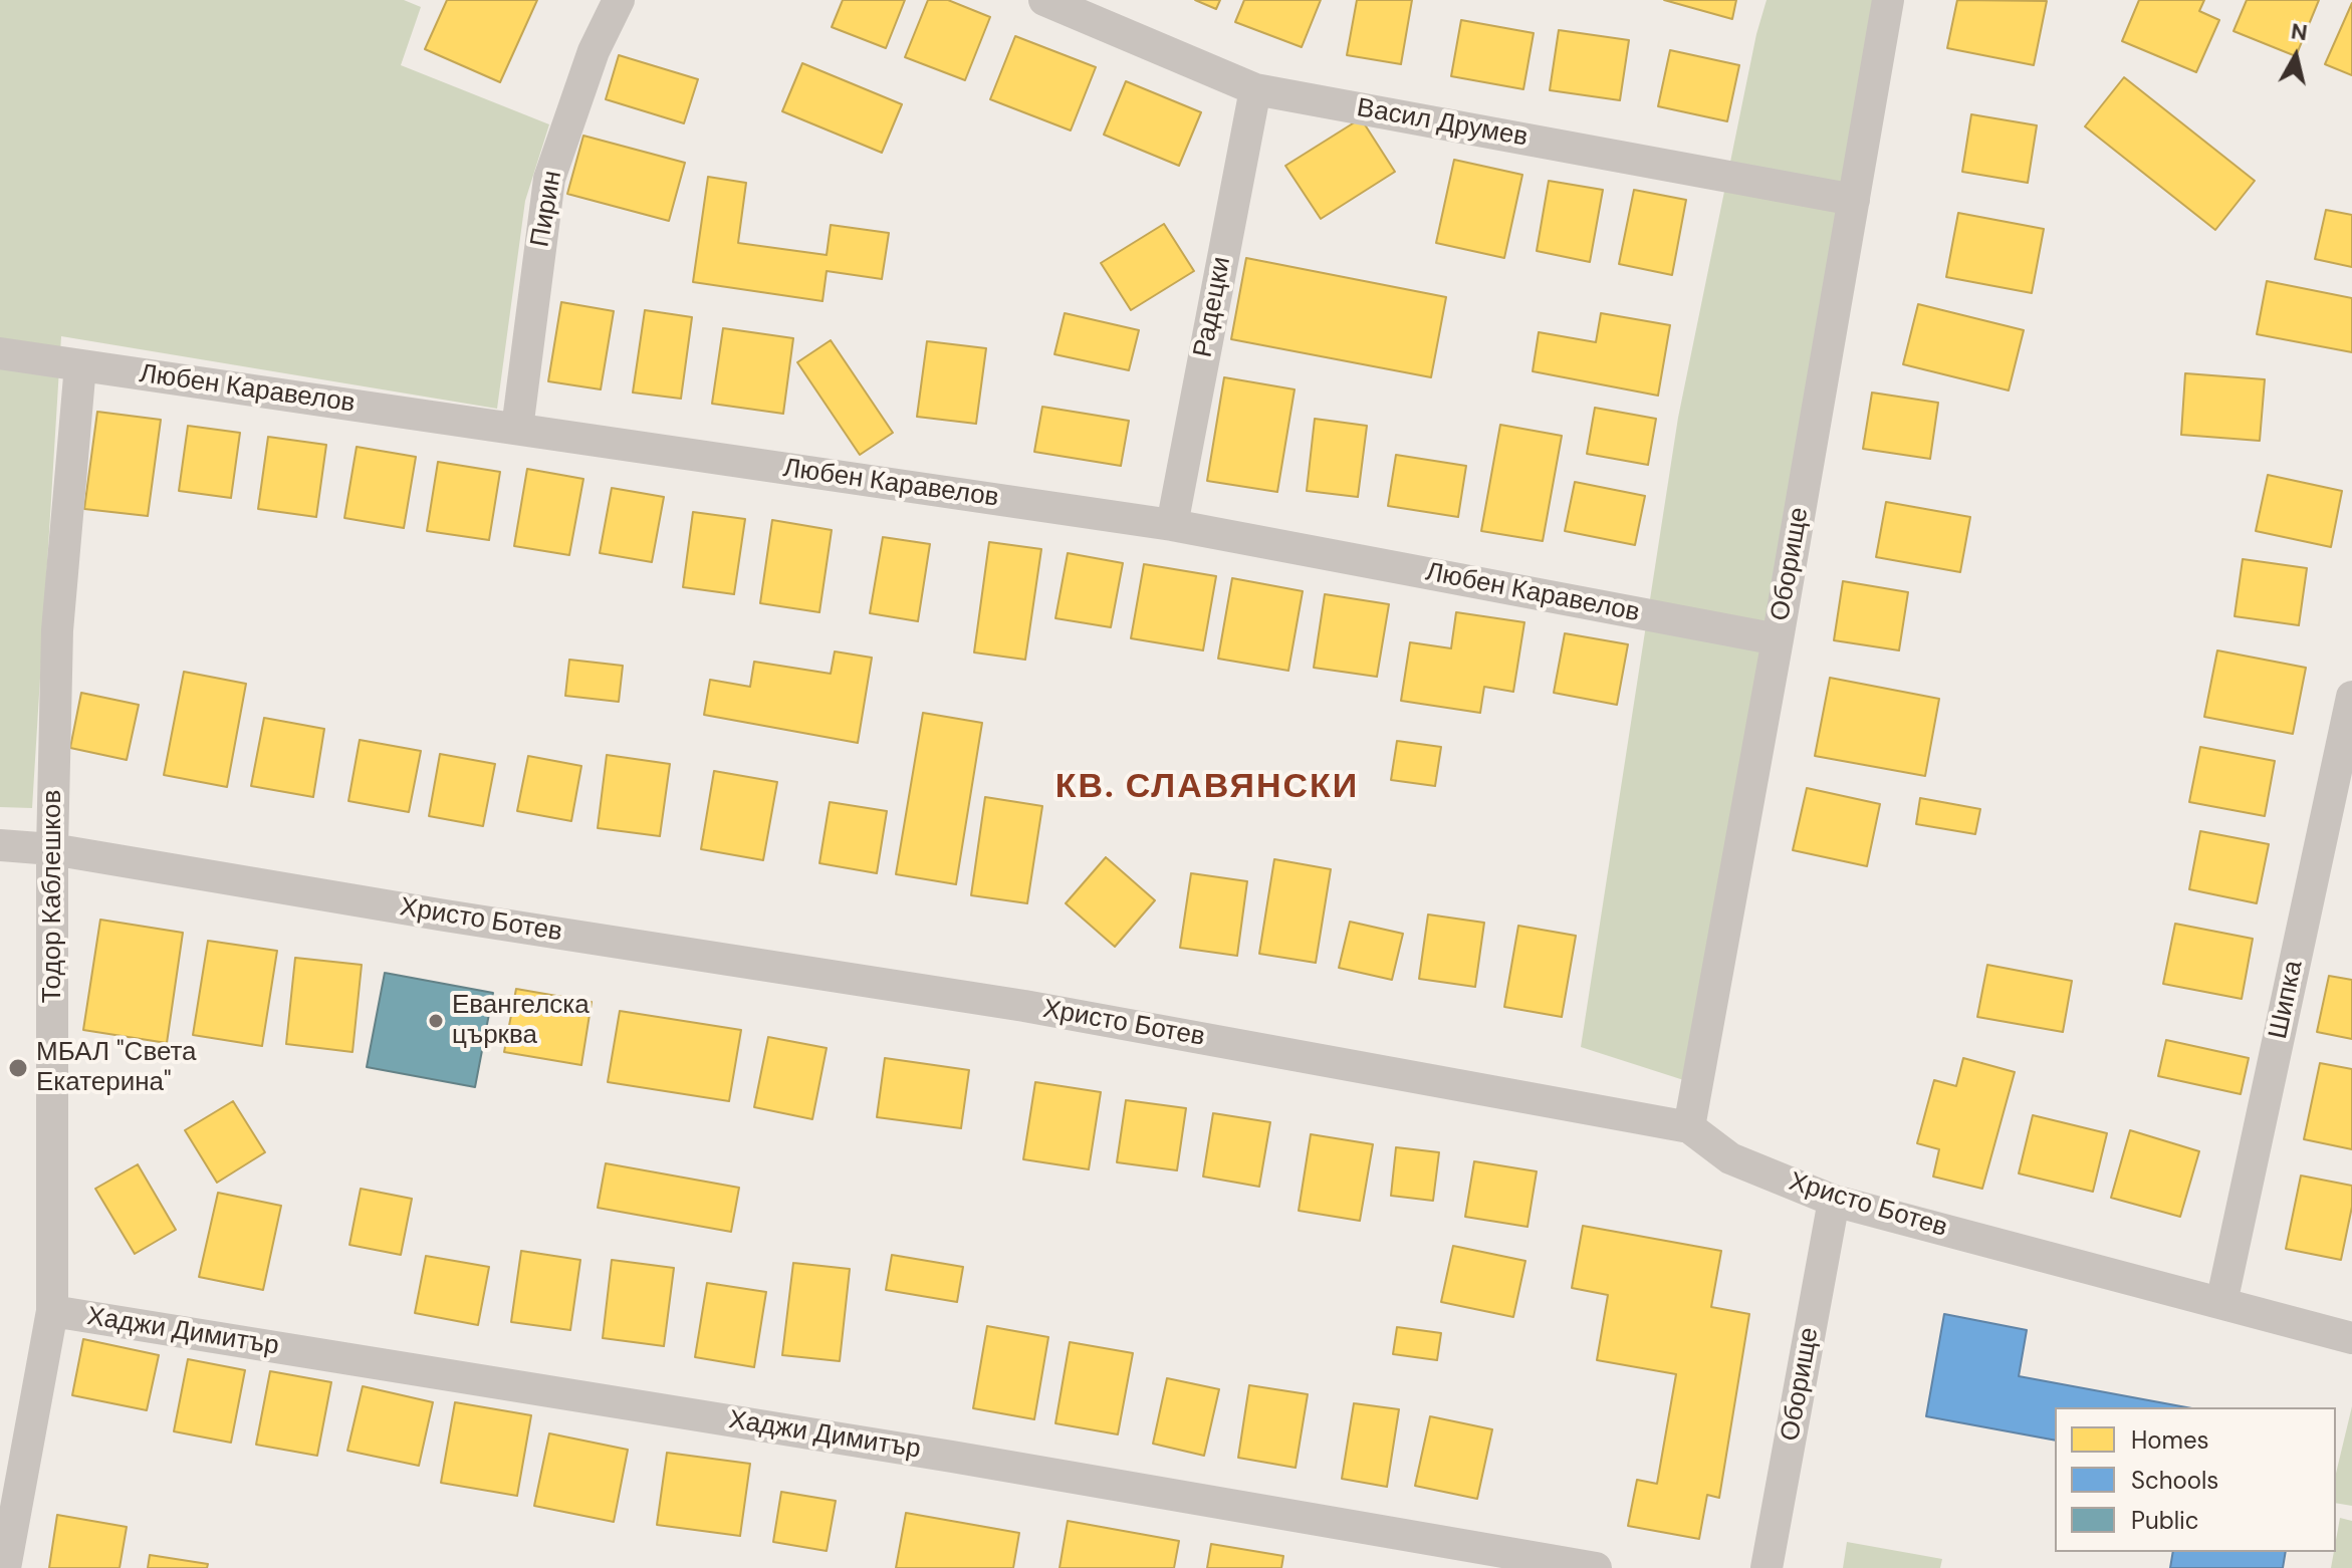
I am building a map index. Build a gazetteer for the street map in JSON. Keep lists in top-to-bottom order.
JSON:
{
  "streets": {
    "street": [
      "Васил Друмев",
      "Пирин",
      "Радецки",
      "Любен Каравелов",
      "Оборище",
      "Тодор Каблешков",
      "Христо Ботев",
      "Шипка",
      "Хаджи Димитър"
    ]
  },
  "crossings": [
    ["Васил Друмев", "Радецки"],
    ["Васил Друмев", "Оборище"],
    ["Пирин", "Любен Каравелов"],
    ["Радецки", "Любен Каравелов"],
    ["Любен Каравелов", "Оборище"],
    ["Любен Каравелов", "Тодор Каблешков"],
    ["Оборище", "Христо Ботев"],
    ["Тодор Каблешков", "Христо Ботев"],
    ["Тодор Каблешков", "Хаджи Димитър"],
    ["Христо Ботев", "Шипка"]
  ],
  "districts": ["КВ. СЛАВЯНСКИ"],
  "places": ["Евангелска църква", "МБАЛ \"Света Екатерина\""],
  "legend": ["Homes", "Schools", "Public"],
  "north": "top"
}
